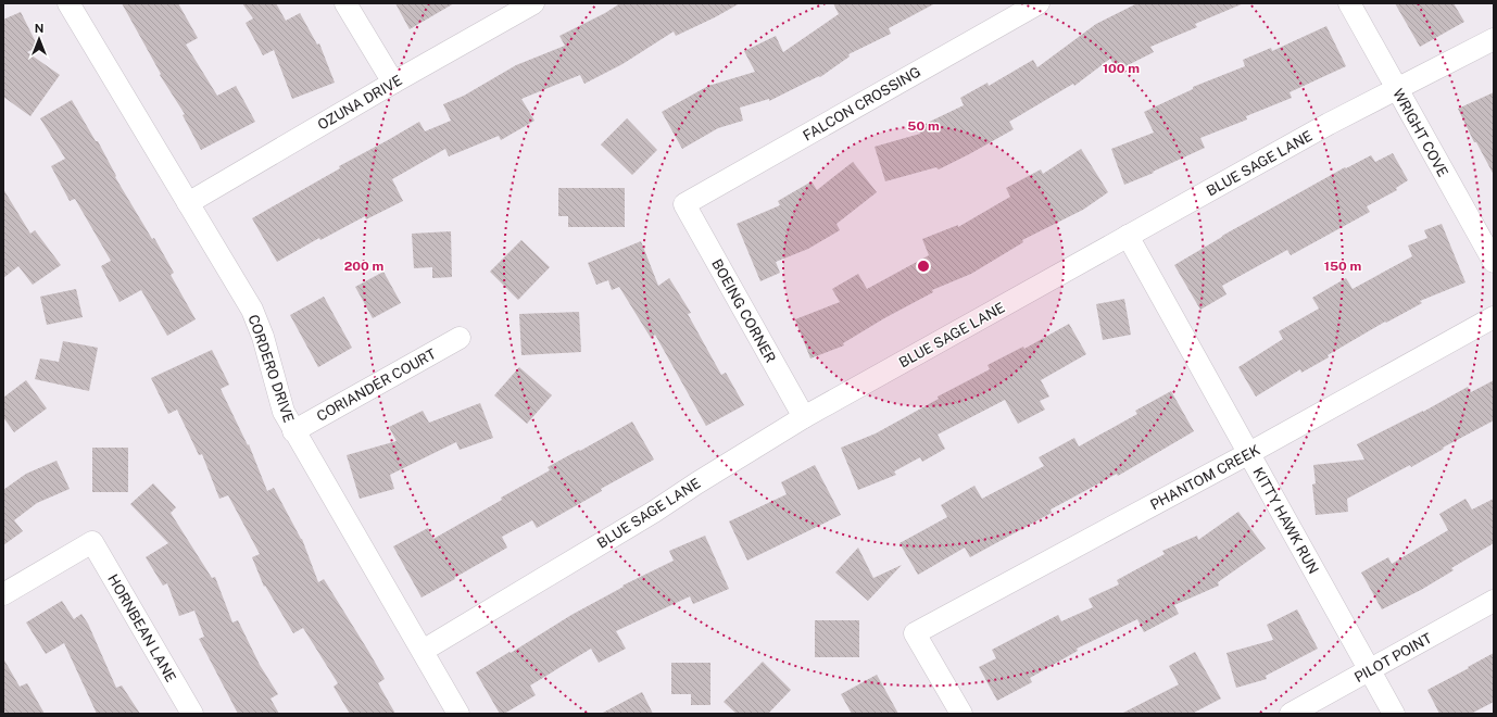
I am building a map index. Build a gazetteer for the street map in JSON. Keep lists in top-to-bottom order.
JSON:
{
  "streets": {
    "street": [
      "OZUNA DRIVE",
      "FALCON CROSSING",
      "WRIGHT COVE",
      "BLUE SAGE LANE",
      "BOEING CORNER",
      "CORDERO DRIVE",
      "CORIANDER COURT",
      "PHANTOM CREEK",
      "KITTY HAWK RUN",
      "HORNBEAN LANE",
      "PILOT POINT"
    ]
  },
  "crossings": [
    ["OZUNA DRIVE", "CORDERO DRIVE"],
    ["FALCON CROSSING", "BOEING CORNER"],
    ["WRIGHT COVE", "BLUE SAGE LANE"],
    ["BLUE SAGE LANE", "BOEING CORNER"],
    ["BLUE SAGE LANE", "CORDERO DRIVE"],
    ["BLUE SAGE LANE", "KITTY HAWK RUN"],
    ["CORDERO DRIVE", "CORIANDER COURT"],
    ["PHANTOM CREEK", "KITTY HAWK RUN"],
    ["KITTY HAWK RUN", "PILOT POINT"]
  ],
  "north": "top",
  "rings": [
    "100 m",
    "50 m",
    "150 m",
    "200 m"
  ]
}
